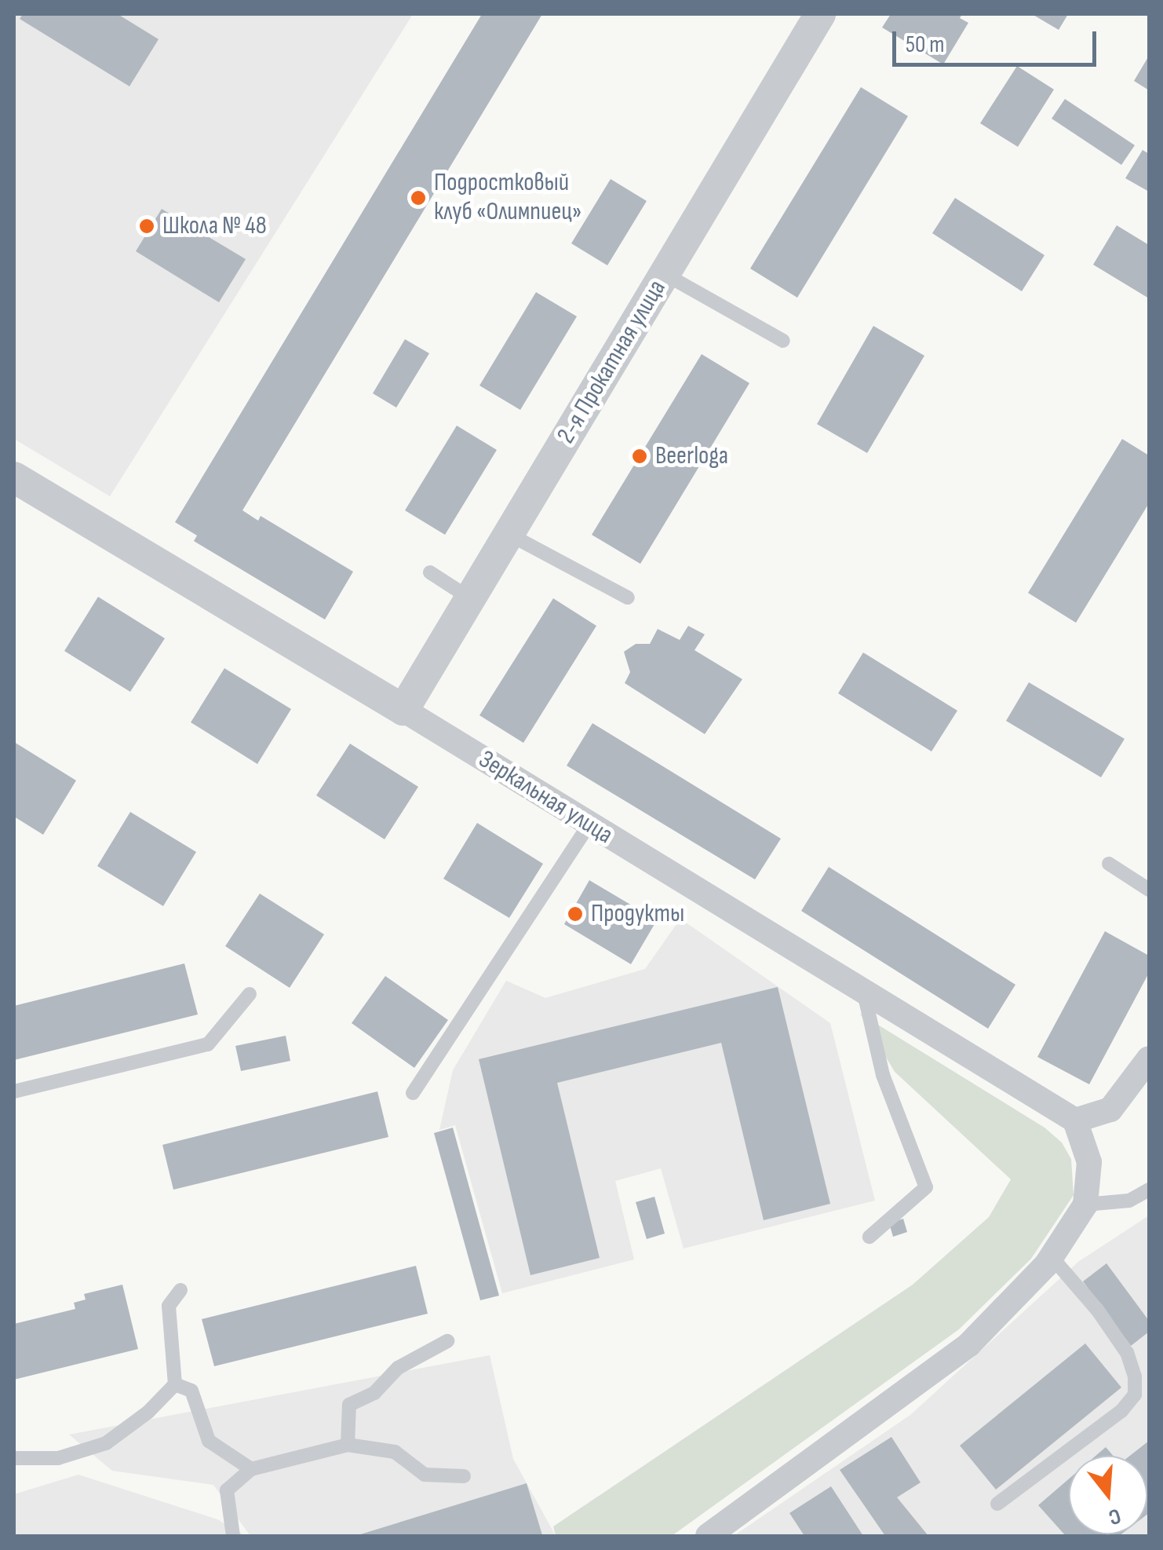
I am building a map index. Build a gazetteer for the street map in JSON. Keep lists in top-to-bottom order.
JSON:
{
  "streets": {
    "street": ["2-я Прокатная улица", "Зеркальная улица"]
  },
  "crossings": [
    ["2-я Прокатная улица", "Зеркальная улица"]
  ],
  "places": [
    "Подростковый клуб «Олимпиец»",
    "Школа № 48",
    "Beerloga",
    "Продукты"
  ],
  "scale_bar": "50 m",
  "north": "bottom"
}
